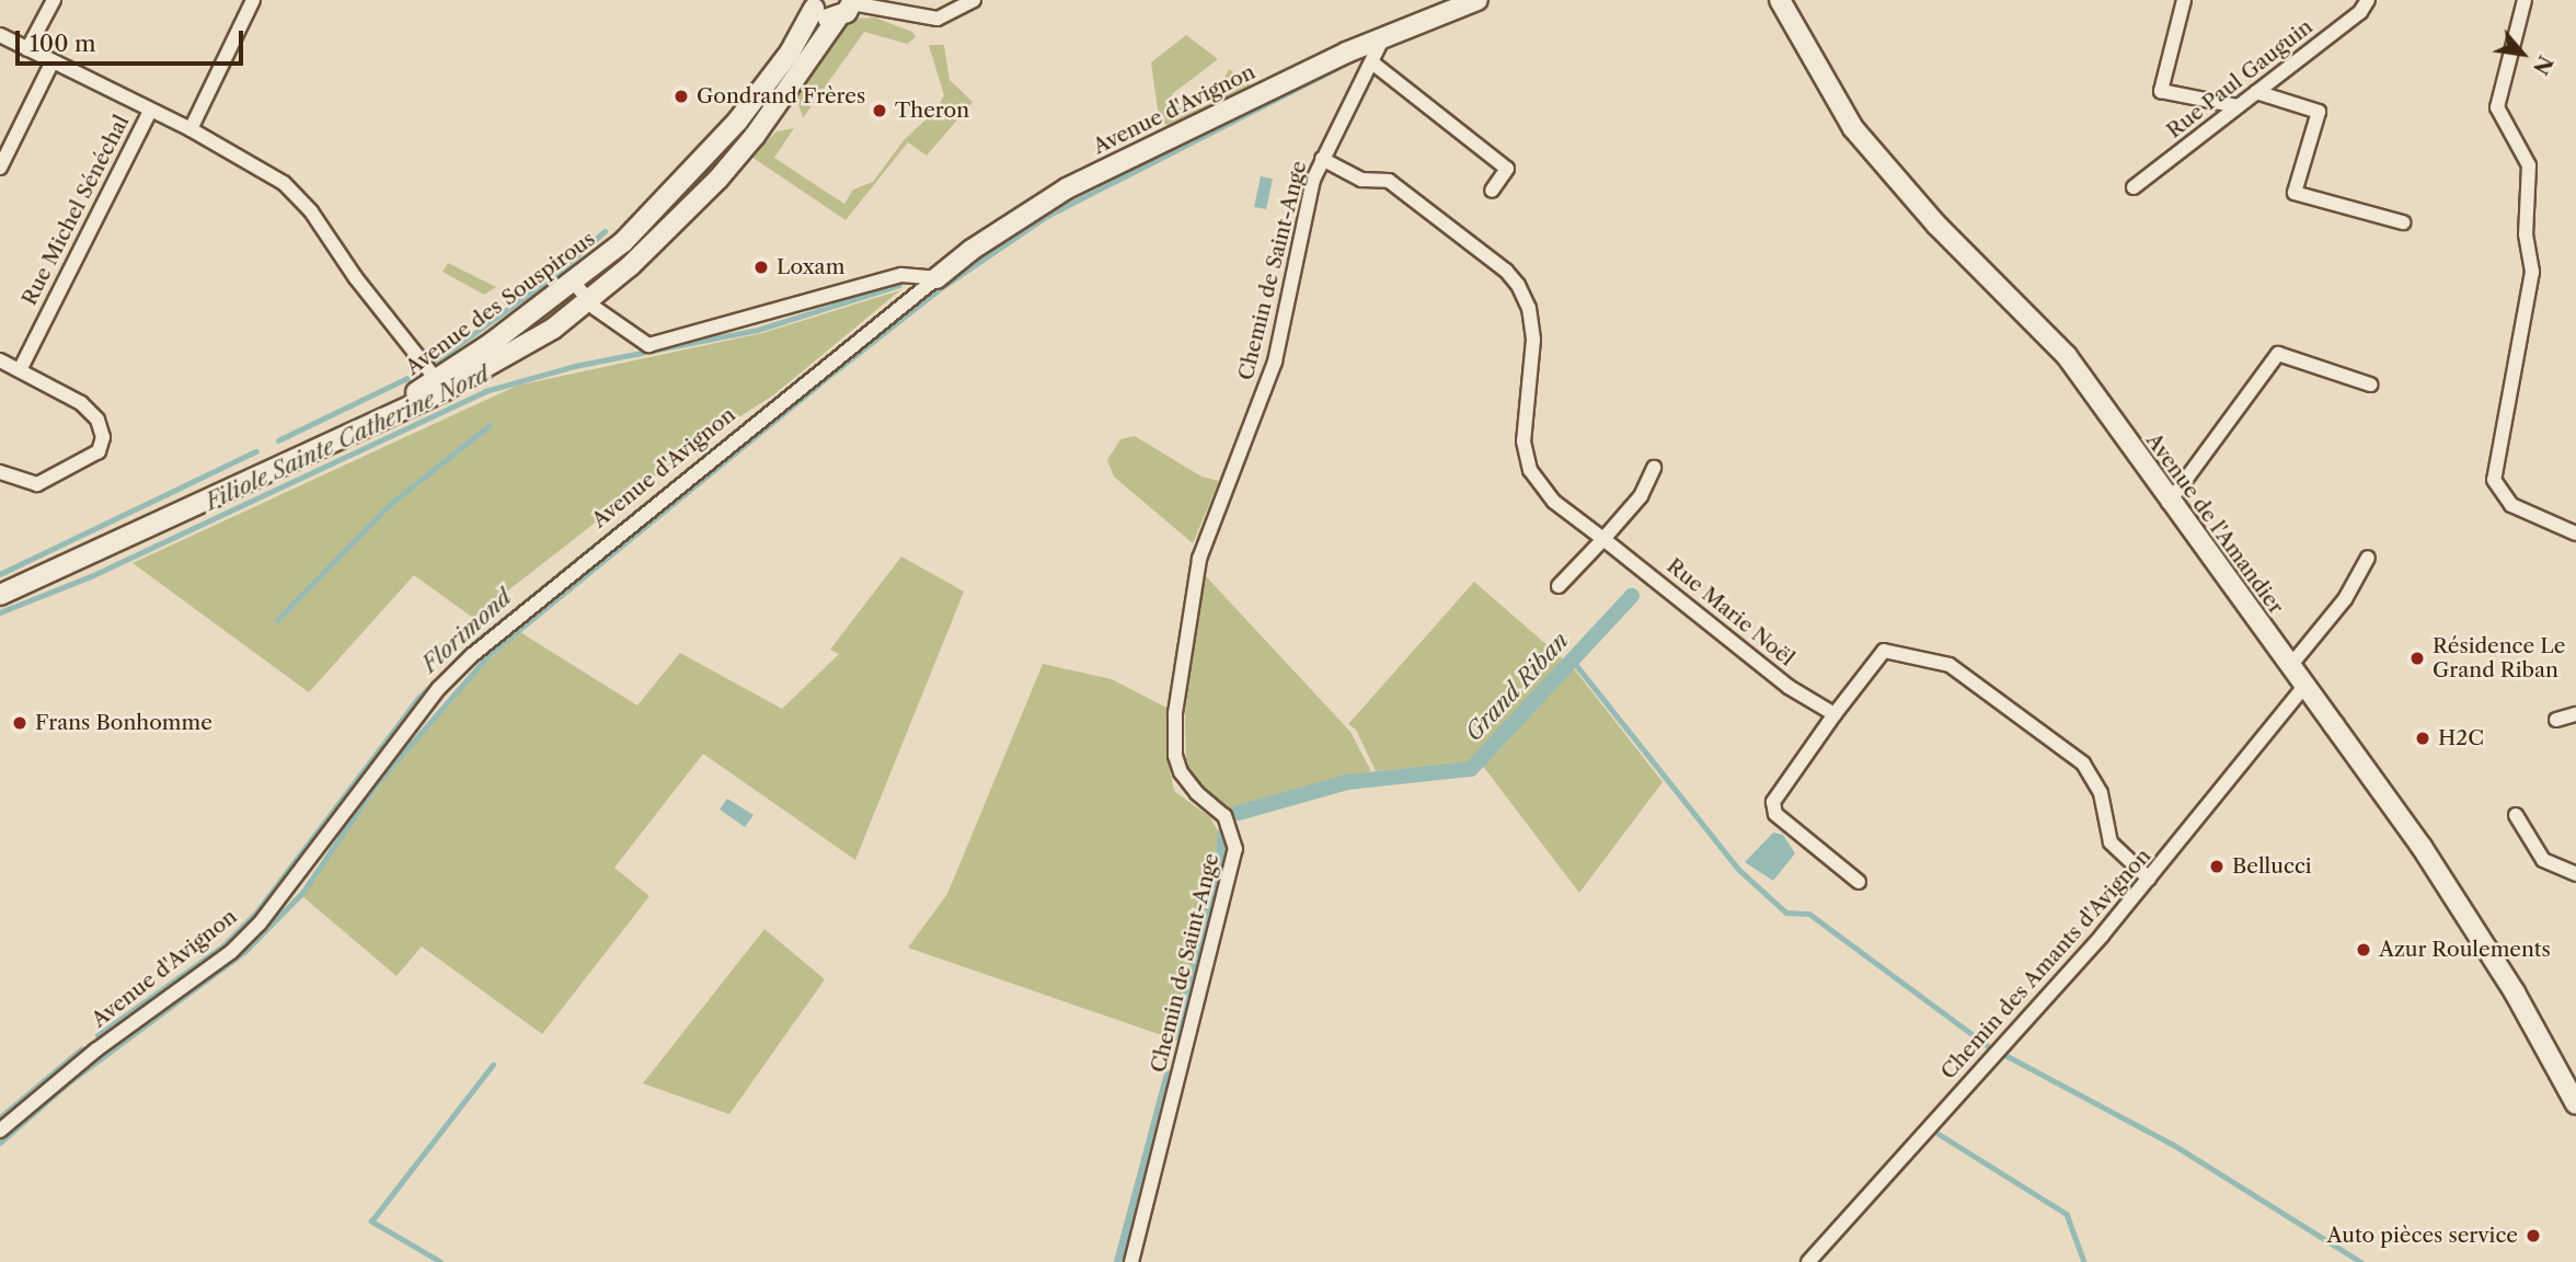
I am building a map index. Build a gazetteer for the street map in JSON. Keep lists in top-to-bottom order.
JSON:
{
  "streets": {
    "main road": ["Avenue d'Avignon", "Avenue des Souspirous", "Avenue de l'Amandier"],
    "street": [
      "Rue Paul Gauguin",
      "Rue Michel Sénéchal",
      "Chemin de Saint-Ange",
      "Rue Marie Noël",
      "Chemin des Amants d'Avignon"
    ]
  },
  "crossings": [
    ["Avenue d'Avignon", "Chemin de Saint-Ange"],
    ["Chemin de Saint-Ange", "Rue Marie Noël"],
    ["Avenue de l'Amandier", "Chemin des Amants d'Avignon"]
  ],
  "water": ["Filiole Sainte Catherine Nord", "Florimond", "Grand Riban"],
  "places": [
    "Gondrand Frères",
    "Theron",
    "Loxam",
    "Résidence Le Grand Riban",
    "Frans Bonhomme",
    "H2C",
    "Bellucci",
    "Azur Roulements",
    "Auto pièces service"
  ],
  "scale_bar": "100 m",
  "north": "bottom right"
}
